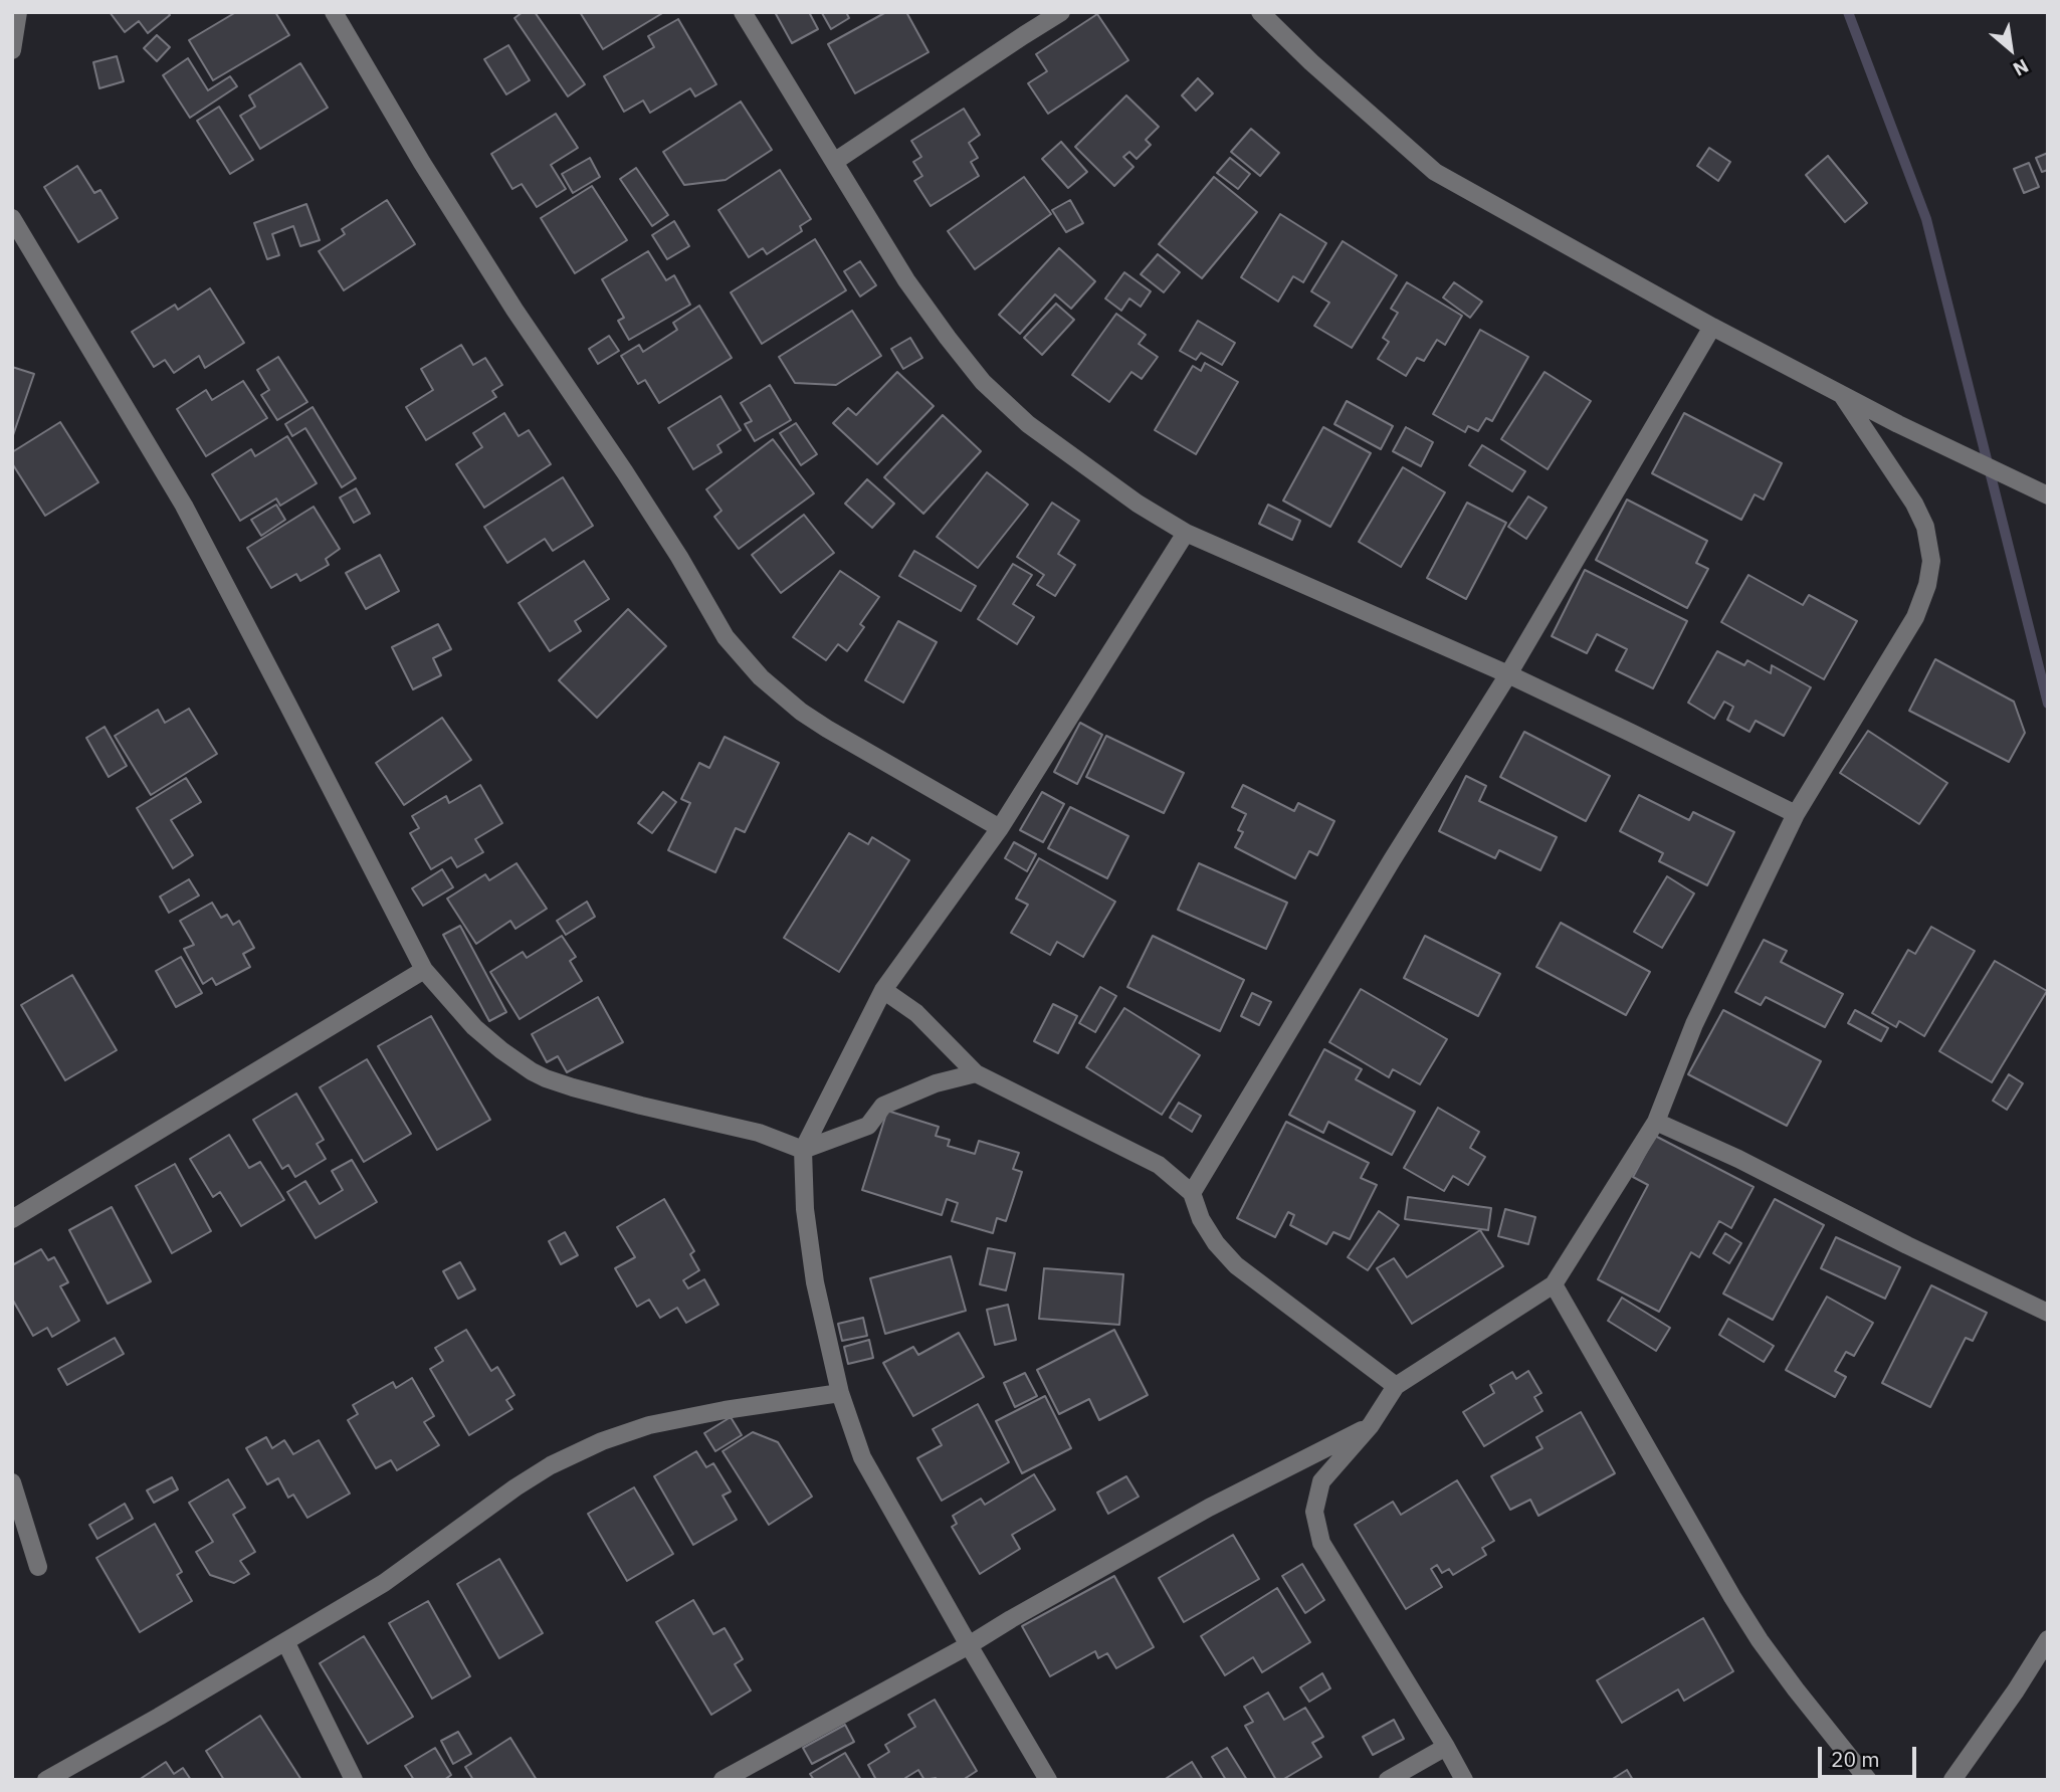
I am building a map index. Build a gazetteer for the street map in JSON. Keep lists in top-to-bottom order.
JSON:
{
  "scale_bar": "20 m",
  "north": "bottom right"
}
